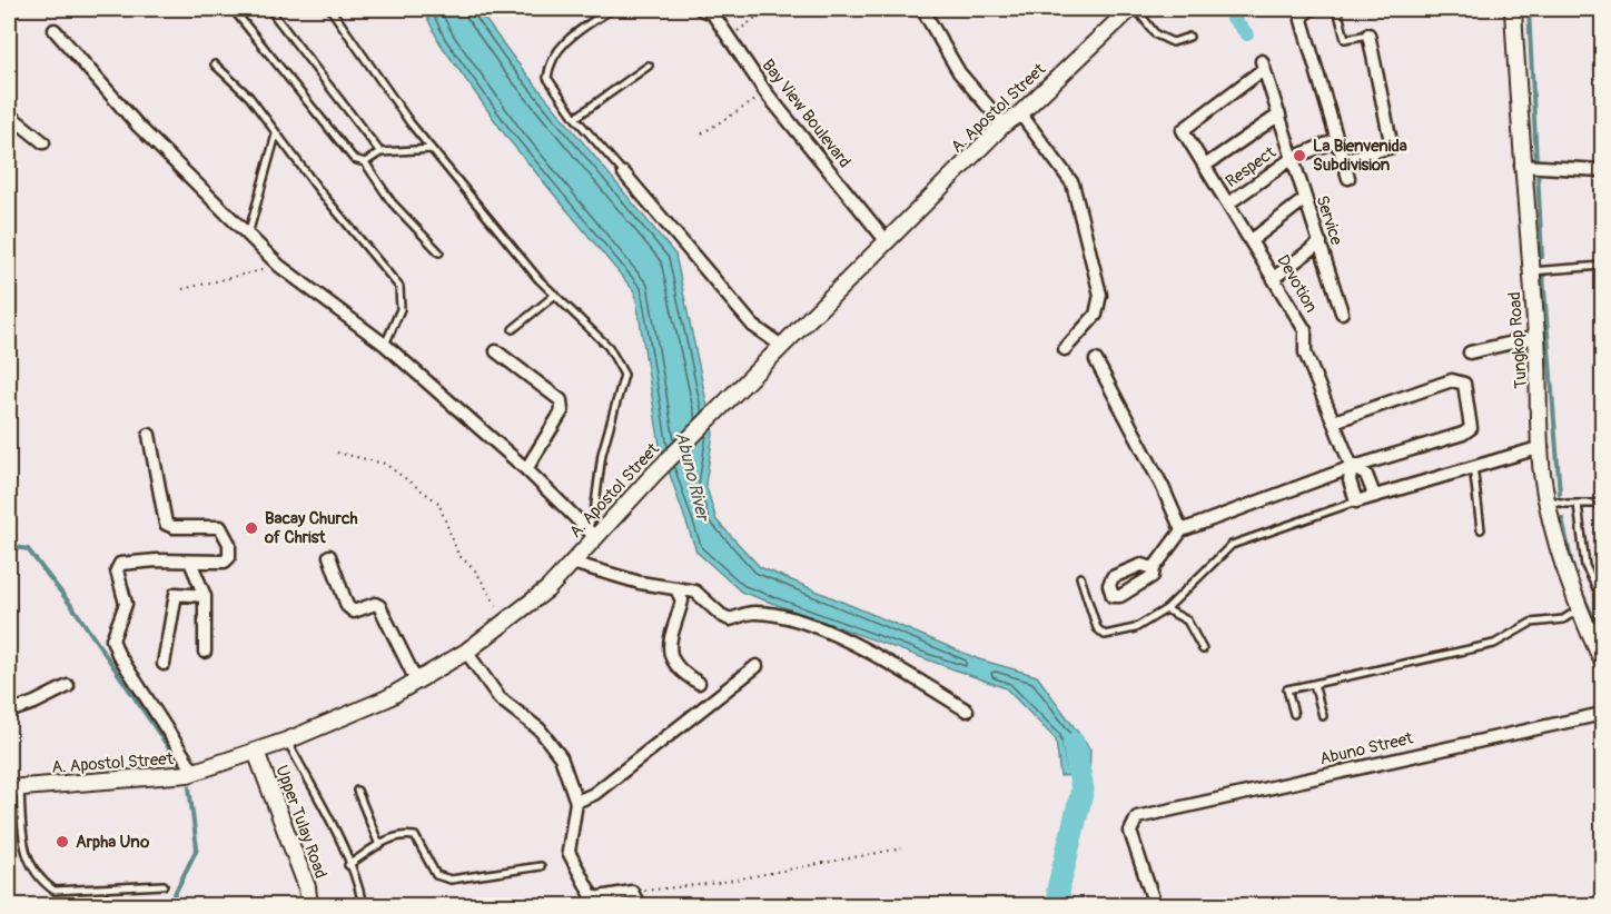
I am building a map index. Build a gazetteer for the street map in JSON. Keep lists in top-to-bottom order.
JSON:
{
  "streets": {
    "street": [
      "A. Apostol Street",
      "Bay View Boulevard",
      "Respect",
      "Service",
      "Devotion",
      "Tungkop Road",
      "Abuno Street",
      "Upper Tulay Road"
    ]
  },
  "crossings": [
    ["A. Apostol Street", "Bay View Boulevard"],
    ["A. Apostol Street", "Upper Tulay Road"],
    ["Respect", "Service"],
    ["Respect", "Devotion"],
    ["Service", "Devotion"]
  ],
  "water": ["Abuno River"],
  "places": ["La Bienvenida Subdivision", "Bacay Church of Christ", "Arpha Uno"]
}
